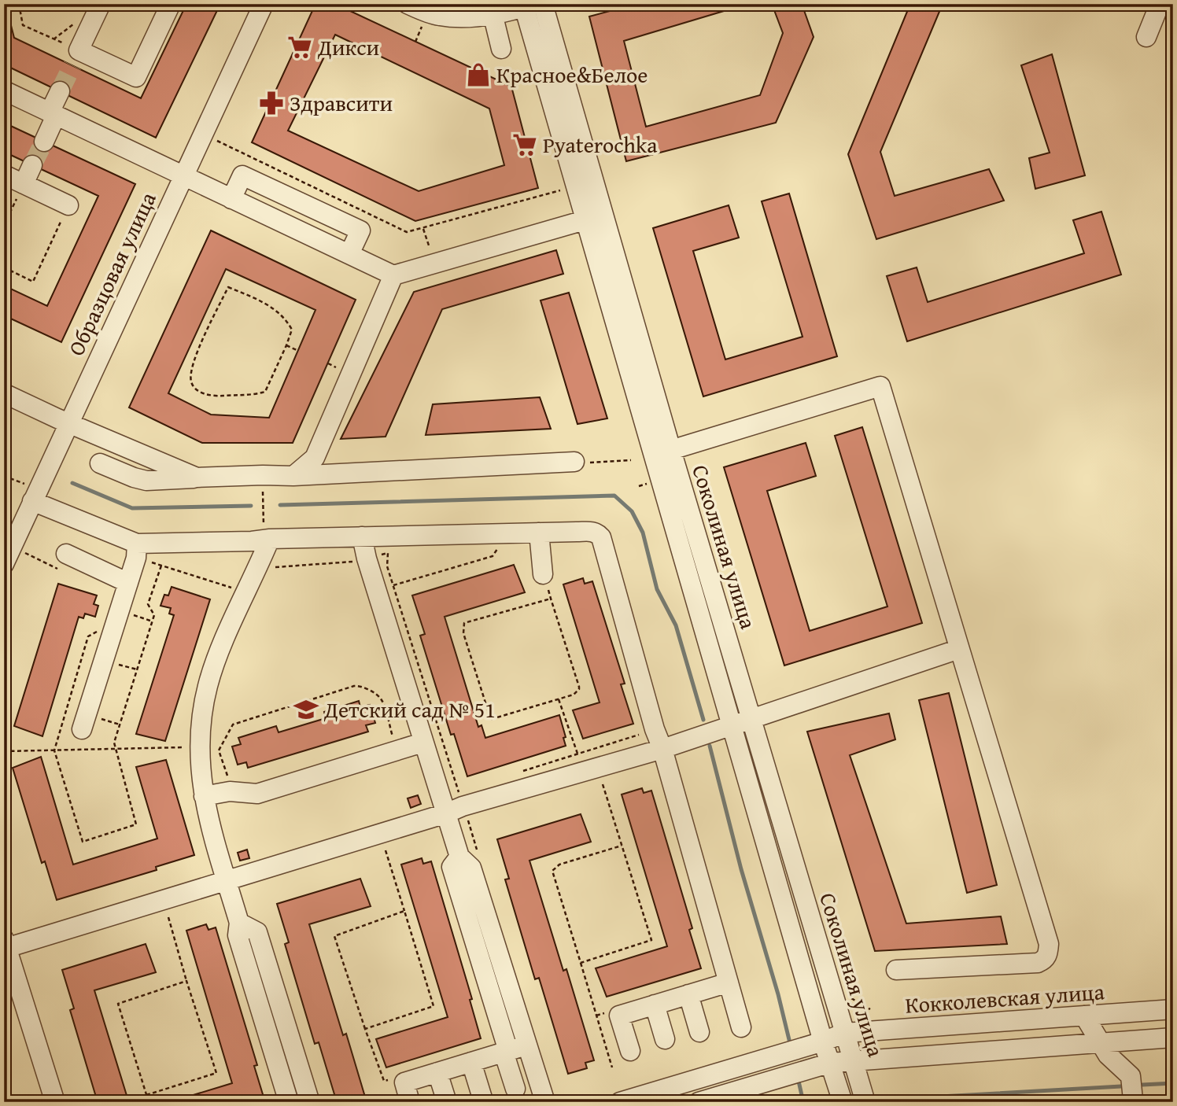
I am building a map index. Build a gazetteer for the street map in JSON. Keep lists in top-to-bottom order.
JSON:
{
  "streets": {
    "street": ["Образцовая улица", "Соколиная улица", "Кокколевская улица"]
  },
  "crossings": [
    ["Соколиная улица", "Кокколевская улица"]
  ],
  "places": {
    "supermarket": ["Дикси", "Pyaterochka"],
    "shop": ["Красное&Белое"],
    "pharmacy": ["Здравсити"],
    "school or university": ["Детский сад № 51"]
  }
}
